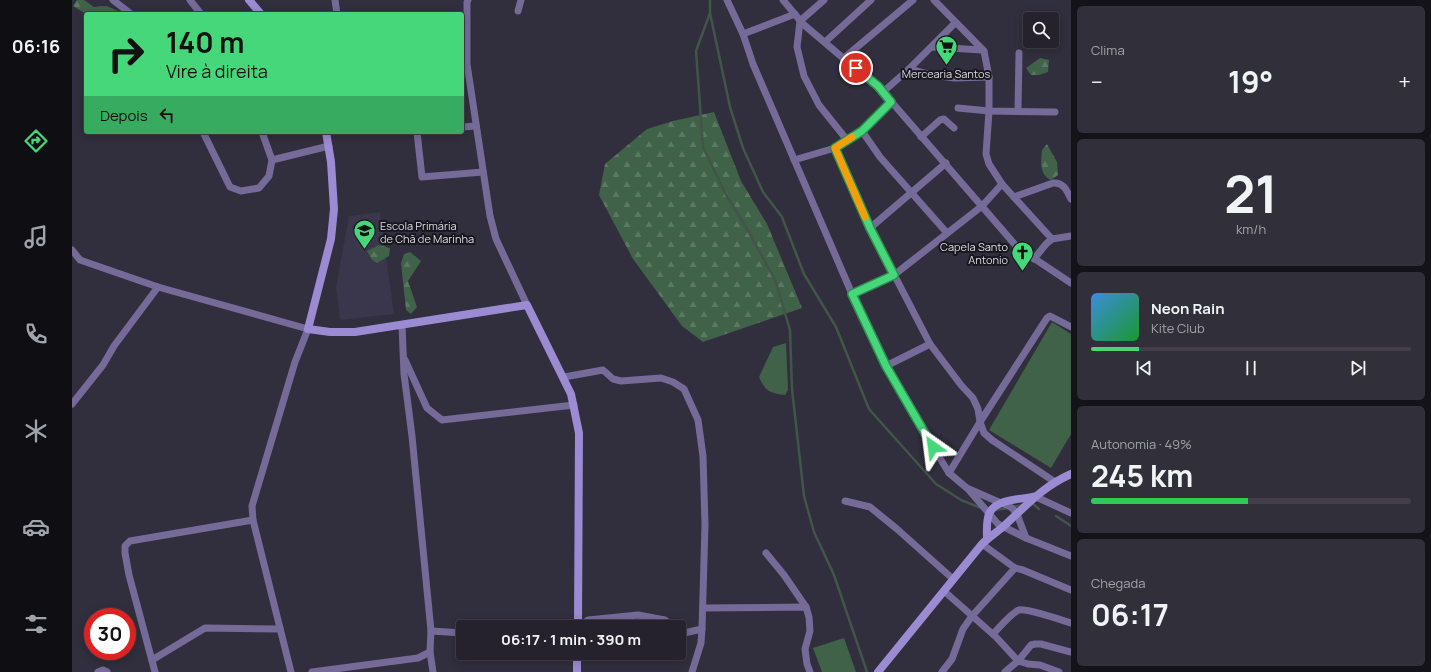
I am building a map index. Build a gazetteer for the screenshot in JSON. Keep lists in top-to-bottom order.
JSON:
{
  "places": {
    "supermarket": ["Mercearia Santos"],
    "school or university": ["Escola Primária de Chã de Marinha"],
    "church": ["Capela Santo Antonio"]
  },
  "page": {
    "tabs": "06:16",
    "tile": [
      "Clima",
      ["21", "km/h"],
      ["Autonomia · 49%", "245 km"],
      ["Chegada", "06:17"]
    ],
    "turn": ["140 m", "Vire à direita"],
    "heat": ["−", "19°", "+"],
    "then": "Depois",
    "song": ["Neon Rain", "Kite Club"],
    "limit": "30",
    "trip": "06:17 · 1 min · 390 m"
  }
}
